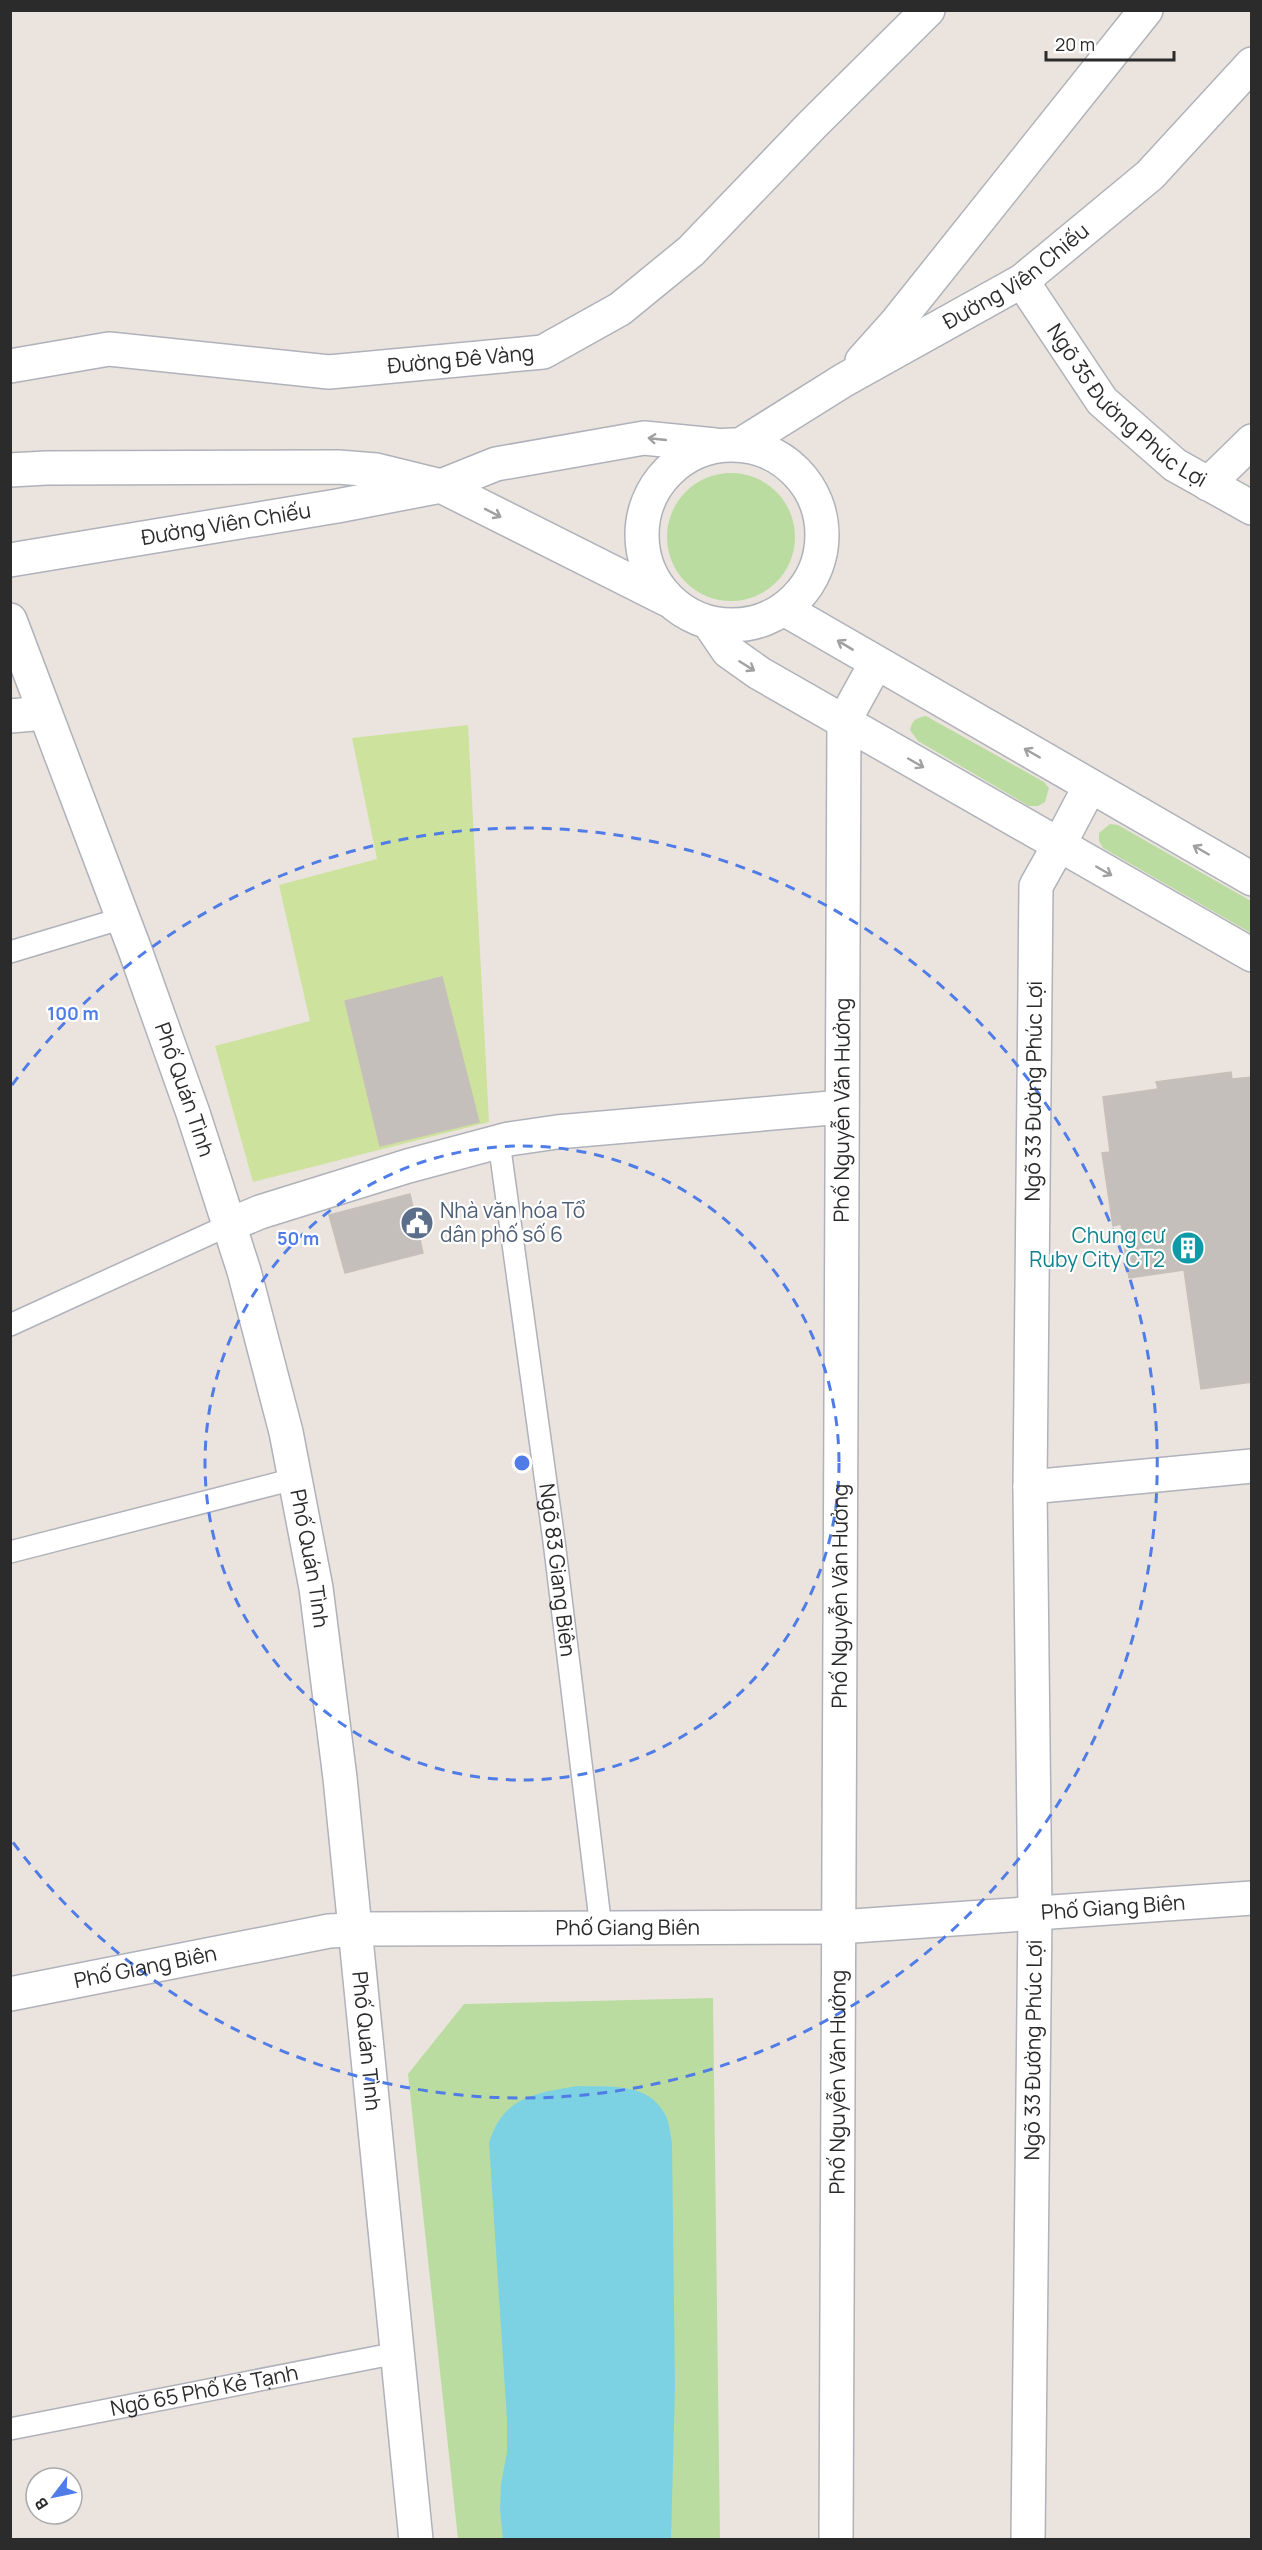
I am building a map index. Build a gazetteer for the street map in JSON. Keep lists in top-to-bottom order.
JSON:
{
  "streets": {
    "street": [
      "Đường Viên Chiếu",
      "Đường Đê Vàng",
      "Ngõ 35 Đường Phúc Lợi",
      "Phố Quán Tình",
      "Ngõ 33 Đường Phúc Lợi",
      "Phố Nguyễn Văn Hưởng",
      "Phố Giang Biên"
    ],
    "lane": ["Ngõ 83 Giang Biên", "Ngõ 65 Phố Kẻ Tạnh"]
  },
  "crossings": [
    ["Đường Viên Chiếu", "Ngõ 35 Đường Phúc Lợi"],
    ["Phố Quán Tình", "Phố Giang Biên"],
    ["Phố Quán Tình", "Ngõ 65 Phố Kẻ Tạnh"],
    ["Ngõ 33 Đường Phúc Lợi", "Phố Giang Biên"],
    ["Phố Nguyễn Văn Hưởng", "Phố Giang Biên"],
    ["Ngõ 83 Giang Biên", "Phố Giang Biên"]
  ],
  "places": {
    "public building": ["Nhà văn hóa Tổ dân phố số 6"],
    "building": ["Chung cư Ruby City CT2"]
  },
  "scale_bar": "20 m",
  "north": "bottom left",
  "rings": ["100 m", "50 m"]
}
